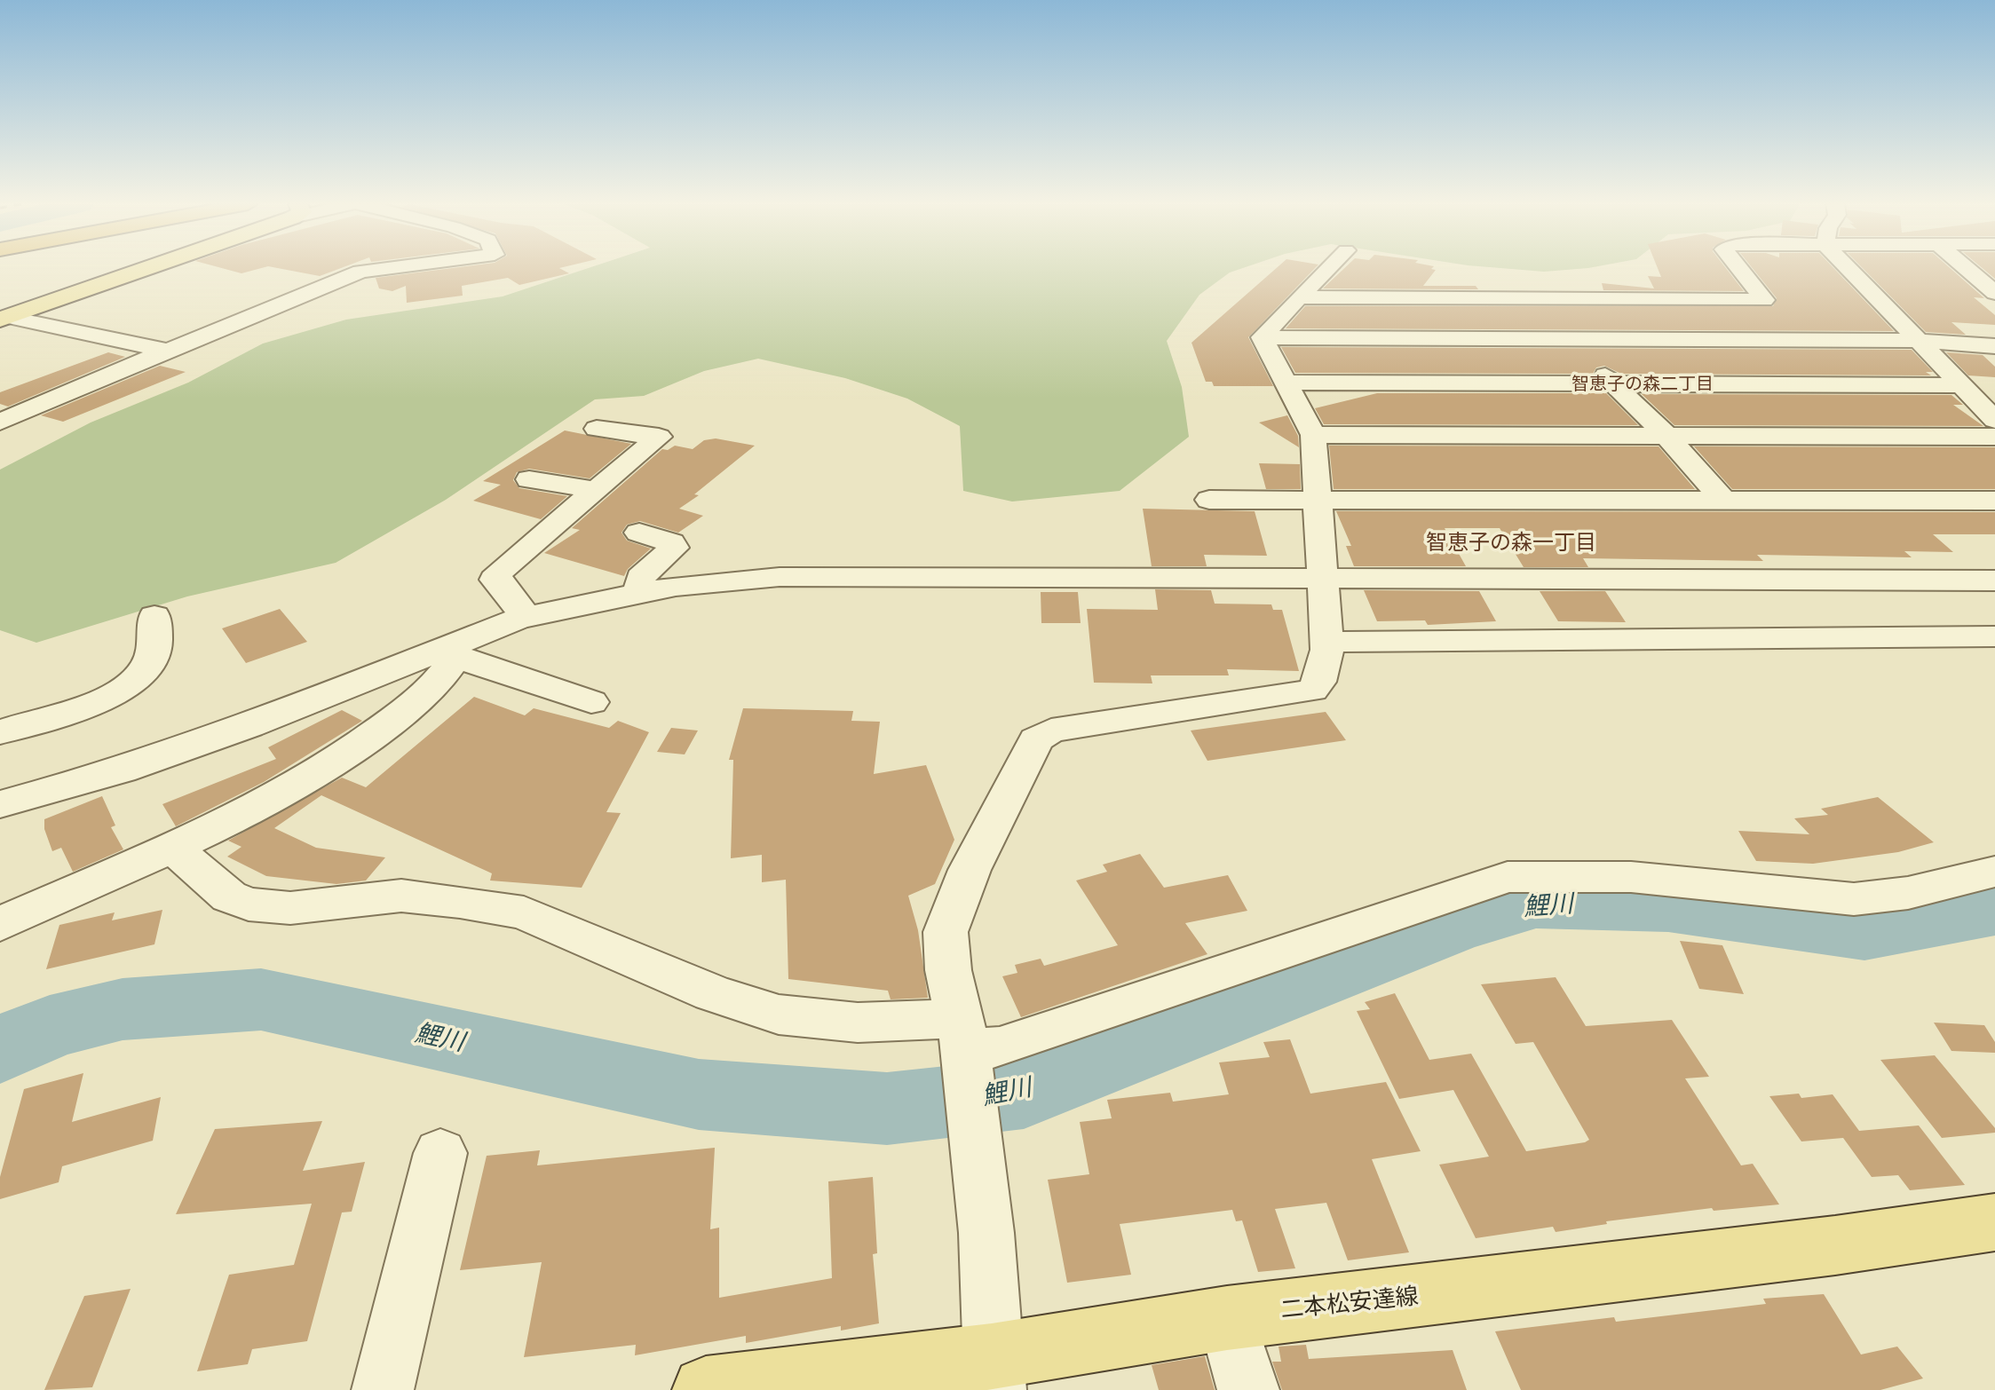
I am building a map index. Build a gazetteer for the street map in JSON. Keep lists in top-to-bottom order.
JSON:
{
  "streets": {
    "main road": ["二本松安達線"]
  },
  "districts": ["智恵子の森二丁目", "智恵子の森一丁目"],
  "water": ["鯉川"]
}
